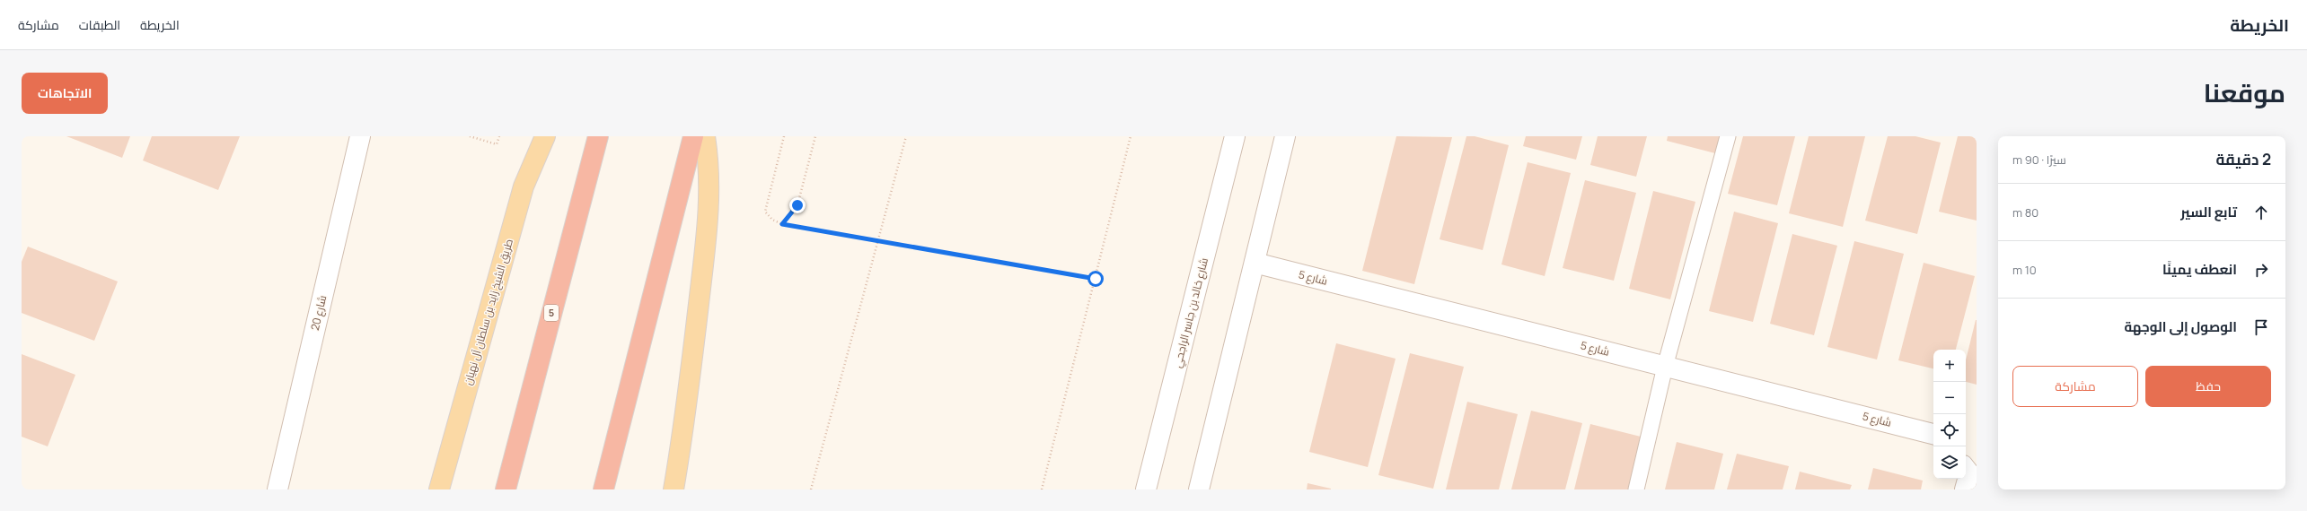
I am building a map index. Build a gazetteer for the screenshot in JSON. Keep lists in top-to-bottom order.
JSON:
{
  "streets": {
    "highway": ["5"],
    "main road": ["طريق الشيخ زايد بن سلطان آل نهيان"],
    "street": ["شارع 5", "شارع 20", "شارع خالد بن جاسر الراجحي"]
  },
  "page": {
    "header": "الخريطة",
    "nav": ["الخريطة", "الطبقات", "مشاركة"],
    "title": "موقعنا",
    "buttons": [
      "الاتجاهات",
      ["حفظ", "مشاركة"]
    ],
    "heading": ["2 دقيقة", "سيرًا · 90 m"],
    "list": [
      ["تابع السير", "80 m"],
      ["انعطف يمينًا", "10 m"],
      "الوصول إلى الوجهة"
    ],
    "map_buttons": ["+", "−"]
  }
}
